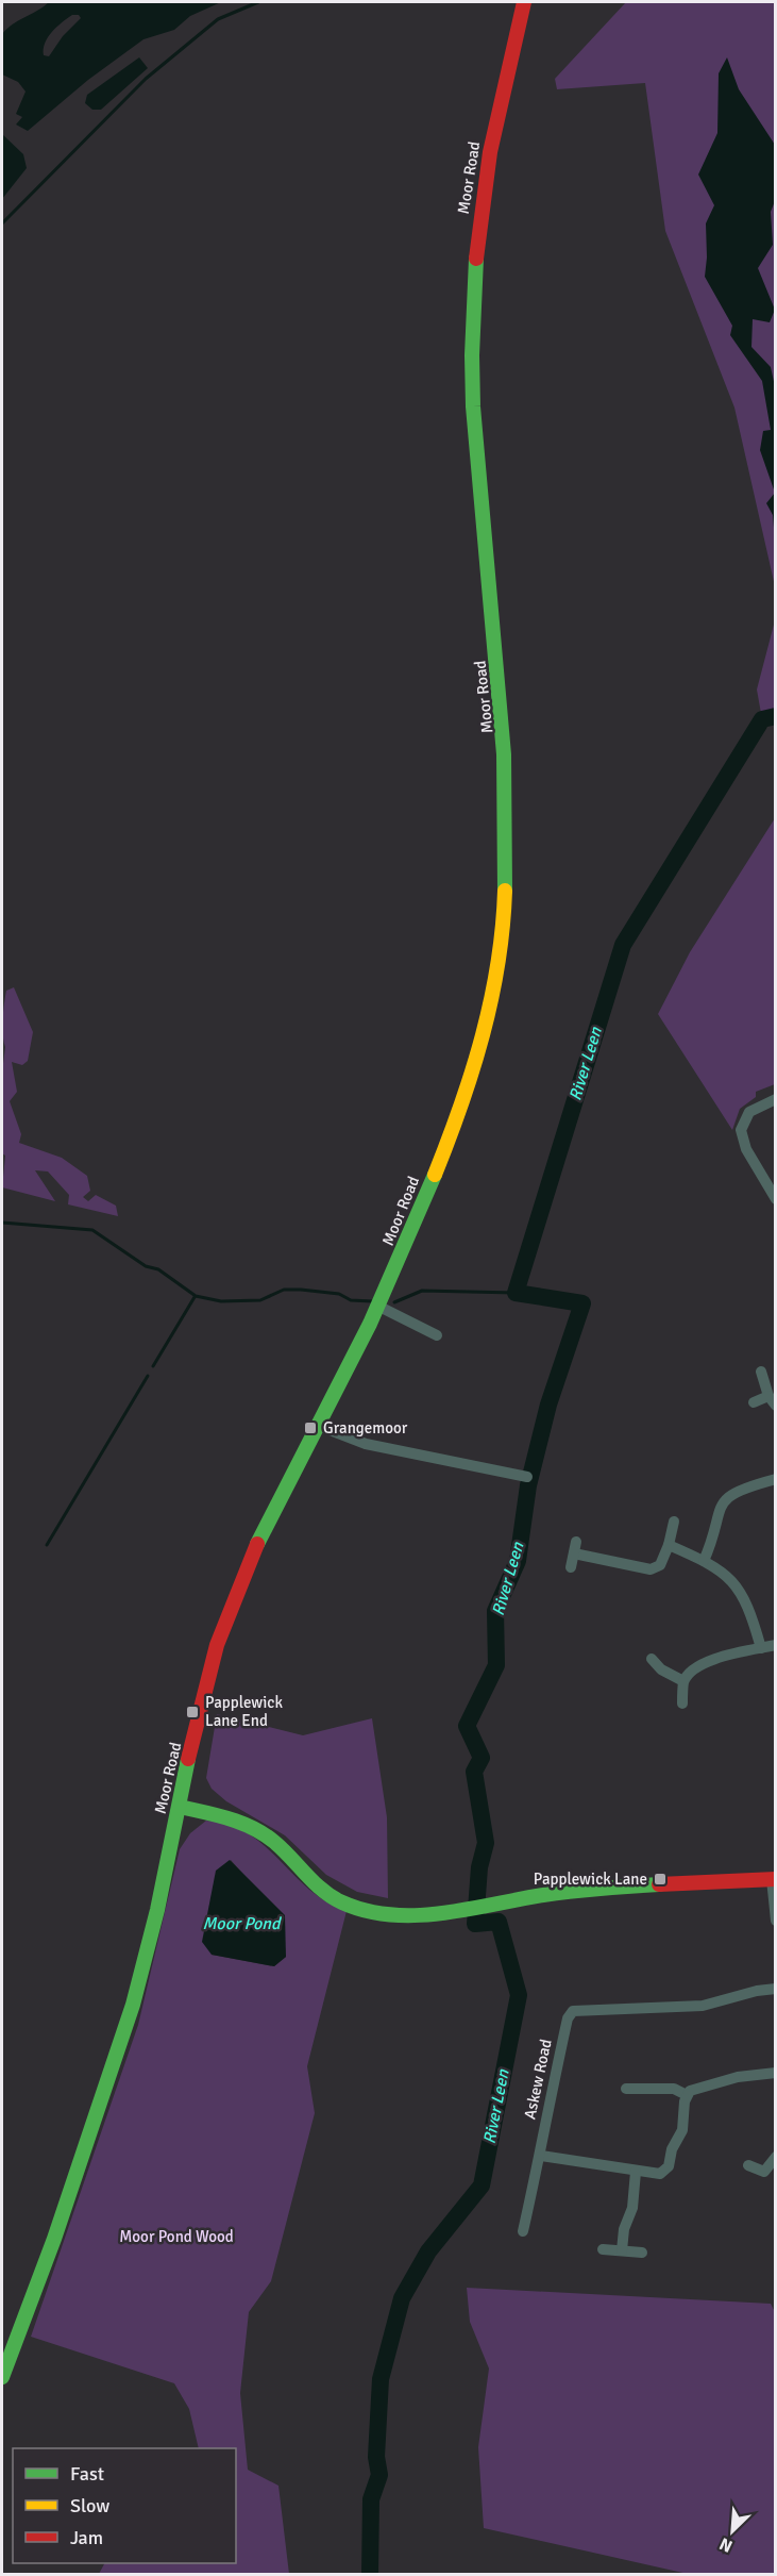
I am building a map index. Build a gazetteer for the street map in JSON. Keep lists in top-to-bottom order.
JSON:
{
  "streets": {
    "main road": ["Moor Road"],
    "street": ["Askew Road"]
  },
  "water": ["River Leen", "Moor Pond"],
  "parks": ["Moor Pond Wood"],
  "places": {
    "transit": ["Grangemoor", "Papplewick Lane End", "Papplewick Lane"]
  },
  "legend": ["Fast", "Slow", "Jam"],
  "north": "bottom left"
}
